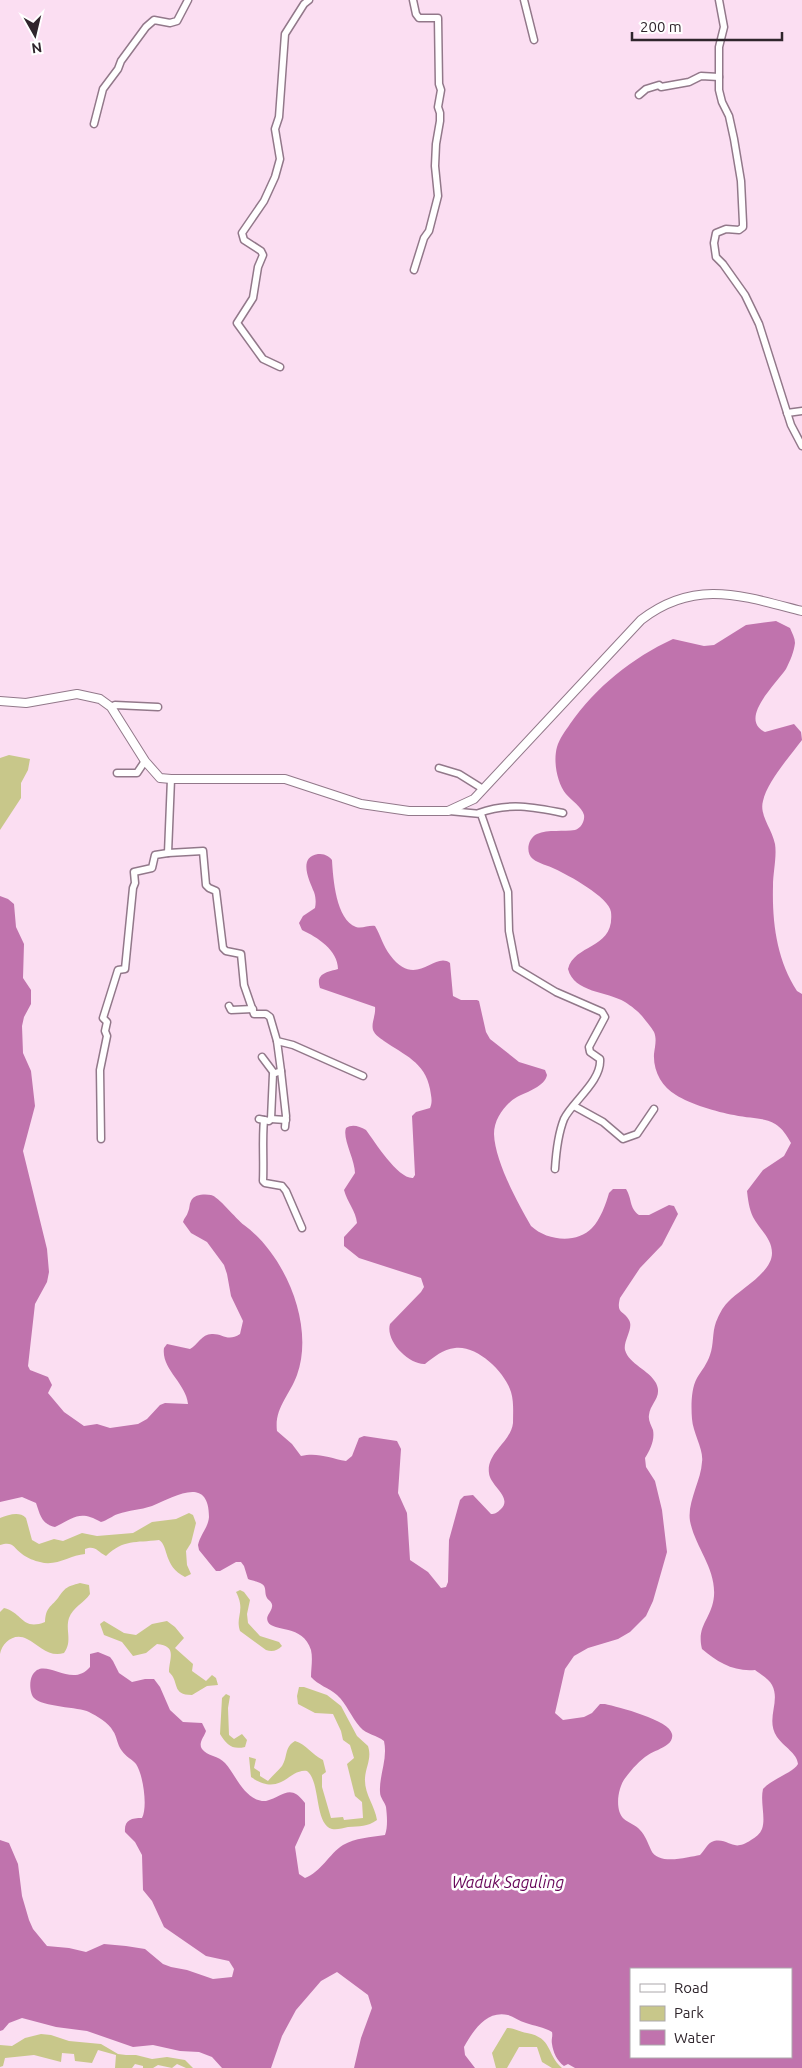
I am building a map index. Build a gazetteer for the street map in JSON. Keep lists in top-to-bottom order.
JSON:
{
  "water": ["Waduk Saguling"],
  "legend": ["Road", "Park", "Water"],
  "scale_bar": "200 m",
  "north": "bottom"
}
